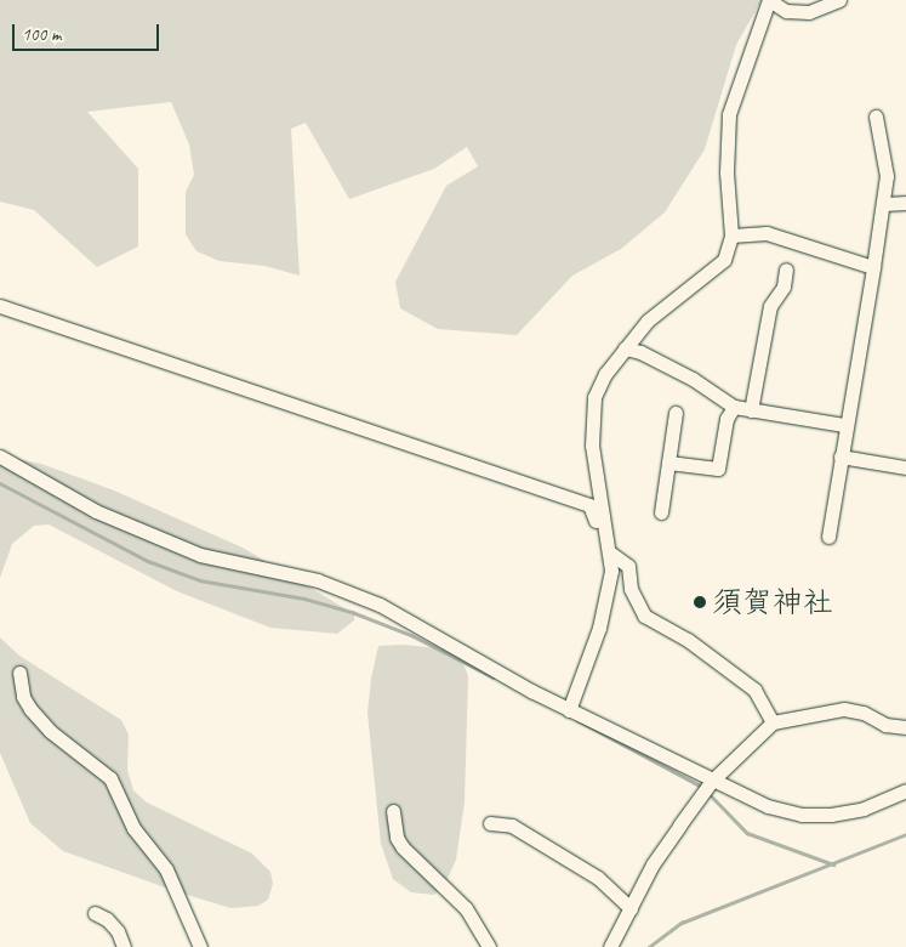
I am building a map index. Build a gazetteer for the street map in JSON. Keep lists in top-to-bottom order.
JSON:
{
  "places": ["須賀神社"],
  "scale_bar": "100 m"
}
